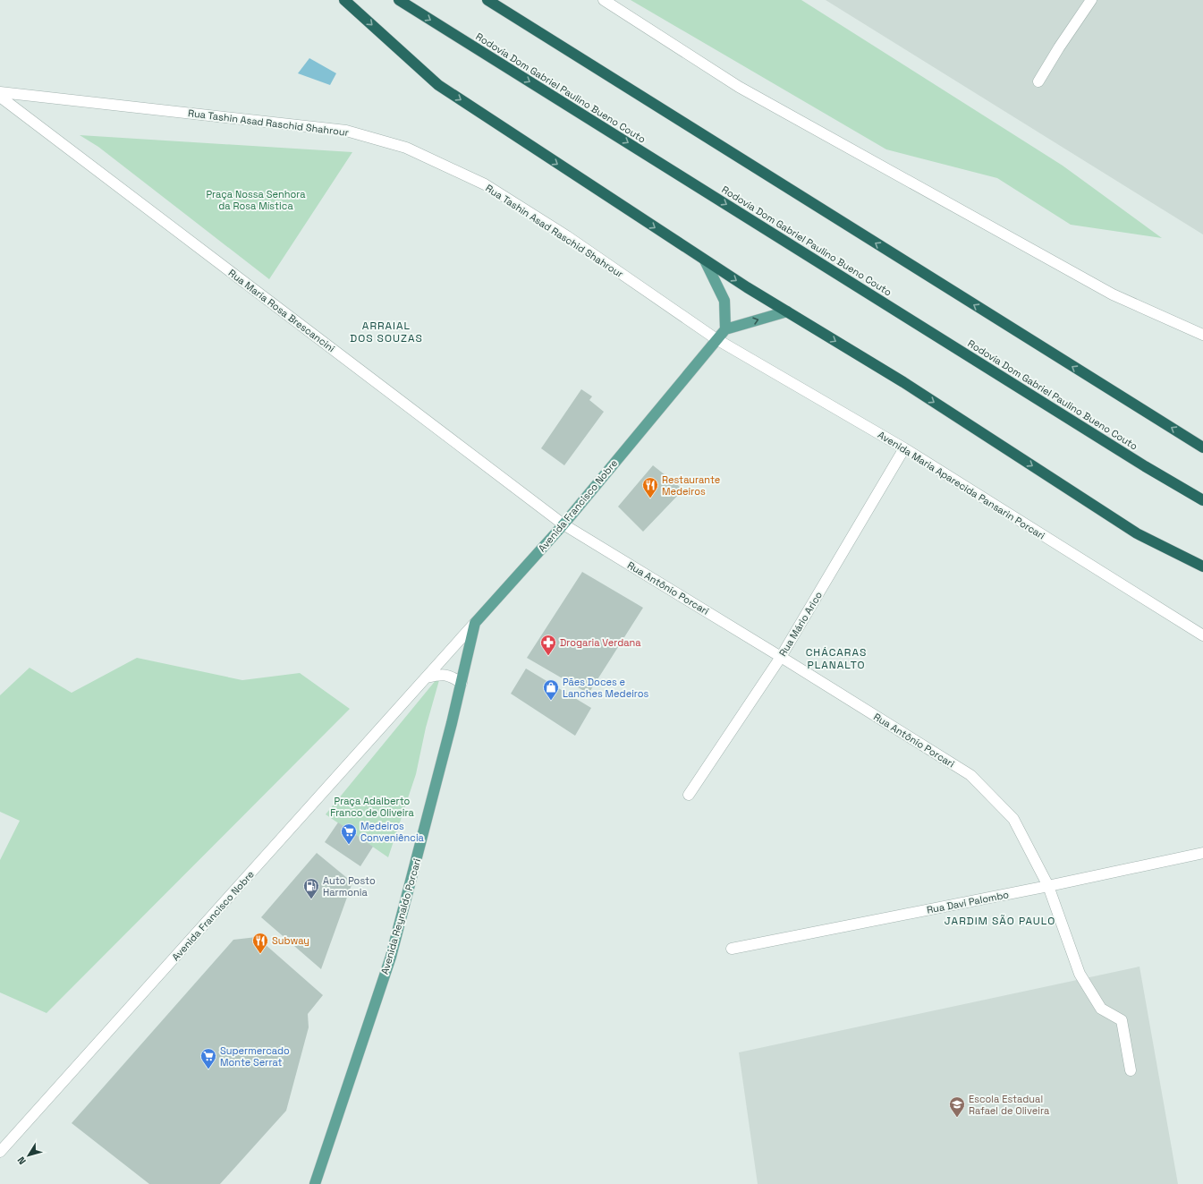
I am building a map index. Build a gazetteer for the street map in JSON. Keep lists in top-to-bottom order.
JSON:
{
  "streets": {
    "highway": ["Rodovia Dom Gabriel Paulino Bueno Couto"],
    "main road": ["Avenida Francisco Nobre", "Avenida Reynaldo Porcari"],
    "street": [
      "Rua Tashin Asad Raschid Shahrour",
      "Rua Maria Rosa Brescancini",
      "Avenida Maria Aparecida Pansarin Porcari",
      "Rua Antônio Porcari",
      "Rua Mário Arico",
      "Rua Davi Palombo"
    ]
  },
  "crossings": [
    ["Rua Tashin Asad Raschid Shahrour", "Avenida Maria Aparecida Pansarin Porcari"],
    ["Rua Tashin Asad Raschid Shahrour", "Avenida Francisco Nobre"],
    ["Rua Maria Rosa Brescancini", "Avenida Francisco Nobre"],
    ["Rua Maria Rosa Brescancini", "Rua Antônio Porcari"],
    ["Avenida Maria Aparecida Pansarin Porcari", "Avenida Francisco Nobre"],
    ["Avenida Maria Aparecida Pansarin Porcari", "Rua Mário Arico"],
    ["Avenida Francisco Nobre", "Rua Antônio Porcari"],
    ["Avenida Francisco Nobre", "Avenida Reynaldo Porcari"],
    ["Rua Antônio Porcari", "Rua Mário Arico"],
    ["Rua Antônio Porcari", "Rua Davi Palombo"]
  ],
  "districts": ["ARRAIAL DOS SOUZAS", "CHÁCARAS PLANALTO", "JARDIM SÃO PAULO"],
  "parks": ["Praça Nossa Senhora da Rosa Mística", "Praça Adalberto Franco de Oliveira"],
  "places": {
    "restaurant": ["Restaurante Medeiros", "Subway"],
    "pharmacy": ["Drogaria Verdana"],
    "shop": ["Pães Doces e Lanches Medeiros"],
    "supermarket": ["Medeiros Conveniência", "Supermercado Monte Serrat"],
    "fuel station": ["Auto Posto Harmonia"],
    "school or university": ["Escola Estadual Rafael de Oliveira"]
  },
  "north": "bottom left"
}
